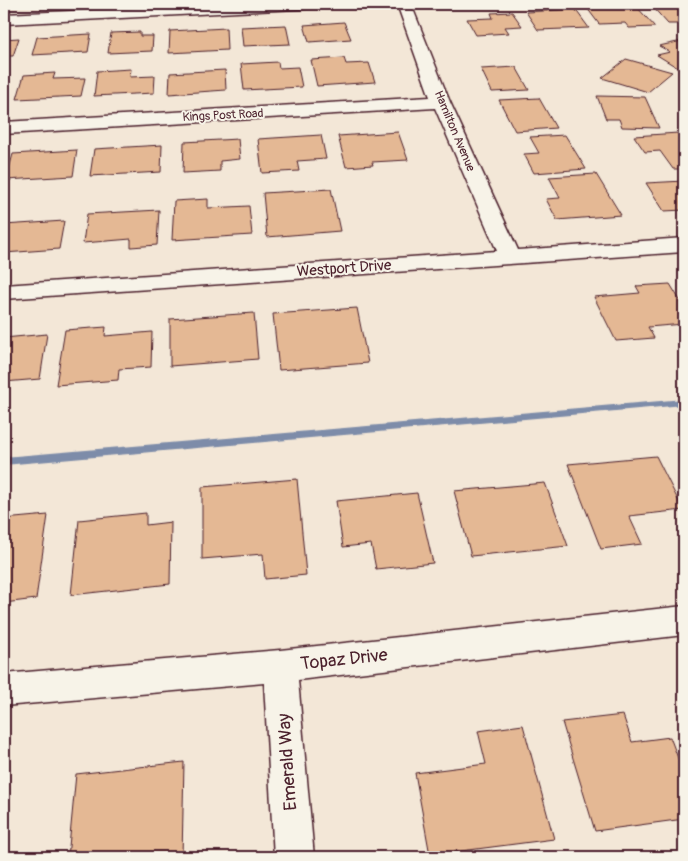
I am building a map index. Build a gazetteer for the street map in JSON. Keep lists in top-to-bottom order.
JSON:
{
  "streets": {
    "street": [
      "Kings Post Road",
      "Hamilton Avenue",
      "Westport Drive",
      "Topaz Drive",
      "Emerald Way"
    ]
  },
  "crossings": [
    ["Kings Post Road", "Hamilton Avenue"],
    ["Hamilton Avenue", "Westport Drive"],
    ["Topaz Drive", "Emerald Way"]
  ]
}
